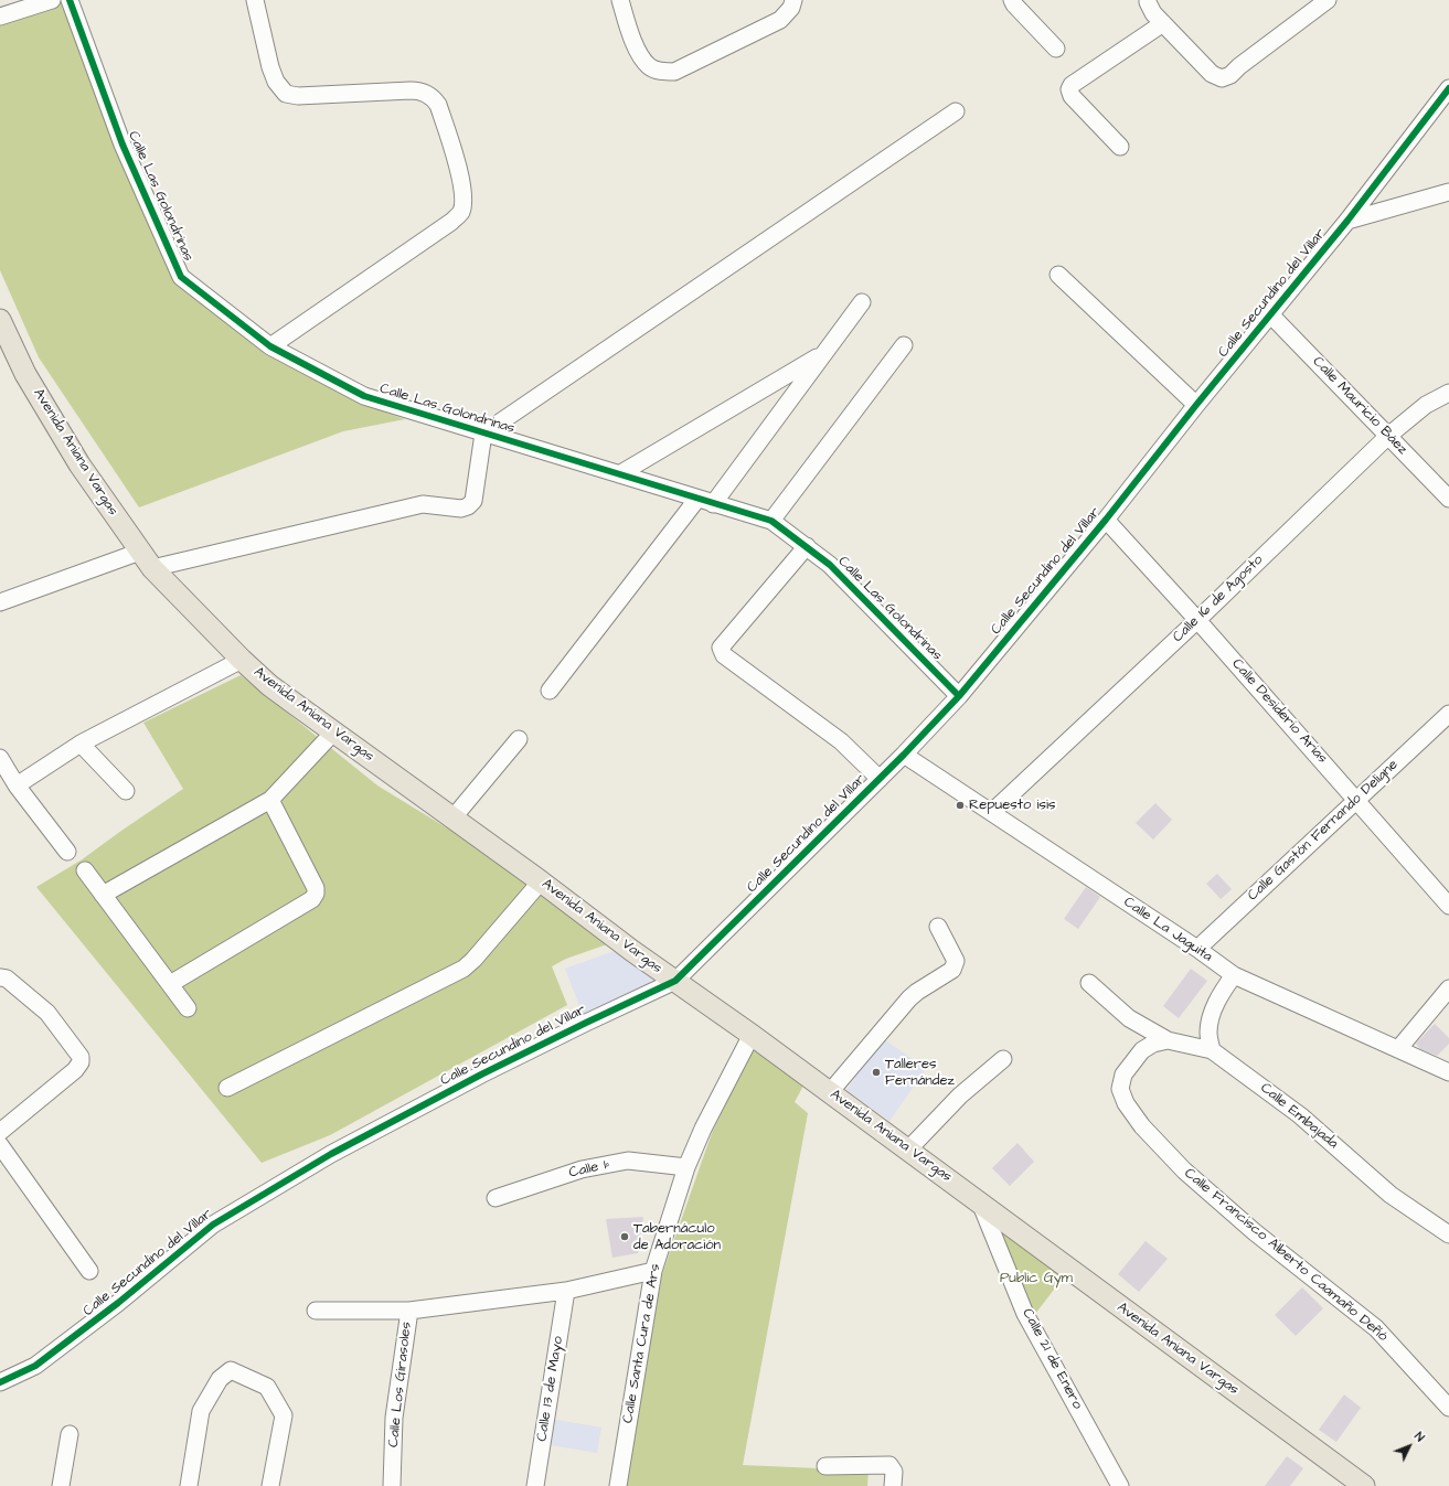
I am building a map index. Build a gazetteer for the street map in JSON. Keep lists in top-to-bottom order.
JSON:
{
  "streets": {
    "main road": ["Avenida Aniana Vargas"],
    "street": [
      "Calle Las Golondrinas",
      "Calle Secundino del Villar",
      "Calle Mauricio Báez",
      "Calle 16 de Agosto",
      "Calle Desiderio Arias",
      "Calle Gastón Fernando Deligne",
      "Calle La Jaguita",
      "Calle Embajada",
      "Calle 1ª",
      "Calle Francisco Alberto Caamaño Deñó",
      "Calle Santa Cura de Ars",
      "Calle 21 de Enero",
      "Calle Los Girasoles",
      "Calle 13 de Mayo"
    ]
  },
  "crossings": [
    ["Calle Las Golondrinas", "Calle Secundino del Villar"],
    ["Calle Secundino del Villar", "Calle Mauricio Báez"],
    ["Calle Secundino del Villar", "Avenida Aniana Vargas"],
    ["Calle Secundino del Villar", "Calle Desiderio Arias"],
    ["Calle Secundino del Villar", "Calle La Jaguita"],
    ["Calle Mauricio Báez", "Calle 16 de Agosto"],
    ["Avenida Aniana Vargas", "Calle Santa Cura de Ars"],
    ["Avenida Aniana Vargas", "Calle 21 de Enero"],
    ["Calle 16 de Agosto", "Calle Desiderio Arias"],
    ["Calle 16 de Agosto", "Calle La Jaguita"],
    ["Calle Desiderio Arias", "Calle Gastón Fernando Deligne"],
    ["Calle Gastón Fernando Deligne", "Calle La Jaguita"],
    ["Calle 1ª", "Calle Santa Cura de Ars"]
  ],
  "parks": ["Public Gym"],
  "places": ["Repuesto isis", "Talleres Fernández", "Tabernáculo de Adoración"],
  "north": "top right"
}
